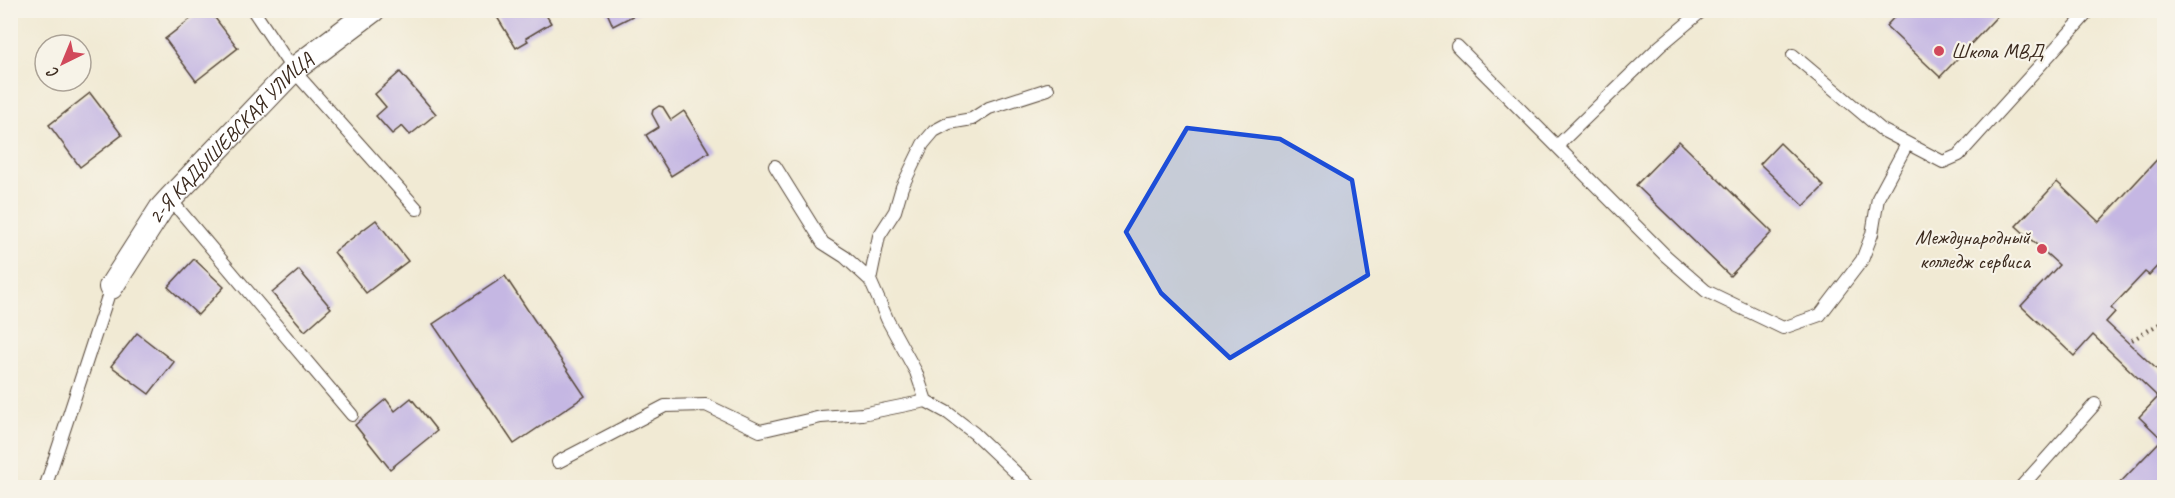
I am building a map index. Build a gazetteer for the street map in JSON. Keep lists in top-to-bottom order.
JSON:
{
  "streets": {
    "street": ["2-Я КАДЫШЕВСКАЯ УЛИЦА"]
  },
  "places": ["Школа МВД", "Международный колледж сервиса"],
  "north": "bottom left"
}
